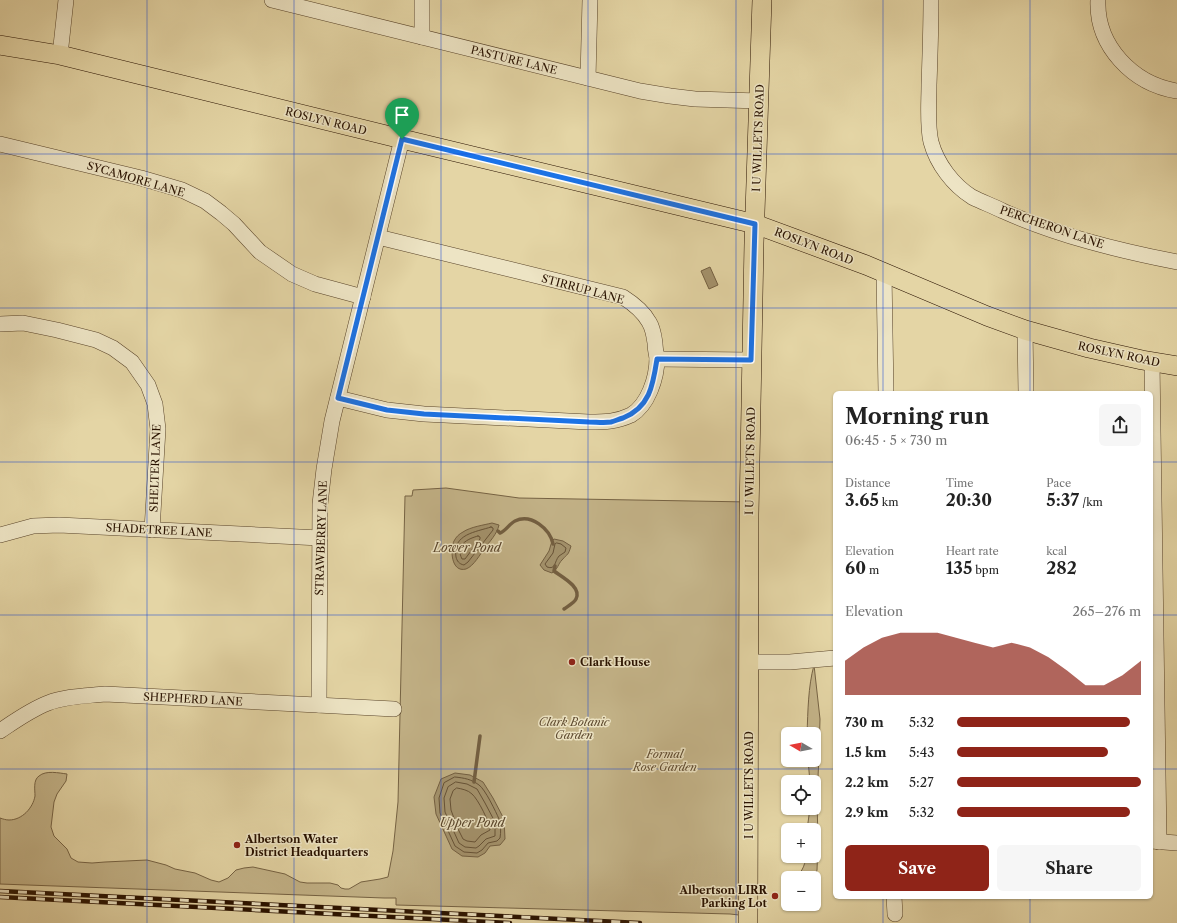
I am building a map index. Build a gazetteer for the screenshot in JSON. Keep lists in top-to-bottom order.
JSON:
{
  "streets": {
    "main road": ["ROSLYN ROAD", "I U WILLETS ROAD"],
    "street": [
      "PASTURE LANE",
      "SYCAMORE LANE",
      "PERCHERON LANE",
      "STIRRUP LANE",
      "SHELTER LANE",
      "SHADETREE LANE",
      "STRAWBERRY LANE",
      "SHEPHERD LANE"
    ]
  },
  "crossings": [
    ["PASTURE LANE", "I U WILLETS ROAD"],
    ["ROSLYN ROAD", "I U WILLETS ROAD"],
    ["ROSLYN ROAD", "STRAWBERRY LANE"],
    ["SYCAMORE LANE", "STRAWBERRY LANE"],
    ["STIRRUP LANE", "STRAWBERRY LANE"],
    ["SHELTER LANE", "SHADETREE LANE"],
    ["SHADETREE LANE", "STRAWBERRY LANE"],
    ["STRAWBERRY LANE", "SHEPHERD LANE"]
  ],
  "water": ["Lower Pond", "Upper Pond"],
  "parks": ["Clark Botanic Garden", "Formal Rose Garden"],
  "places": ["Clark House", "Albertson Water District Headquarters", "Albertson LIRR Parking Lot"],
  "north": "left",
  "page": {
    "heading": ["Morning run", "06:45 · 5 × 730 m"],
    "stats": [
      ["Distance", "3.65 km"],
      ["Time", "20:30"],
      ["Pace", "5:37 /km"],
      ["Elevation", "60 m"],
      ["Heart rate", "135 bpm"],
      ["kcal", "282"]
    ],
    "chart": ["Elevation", "265–276 m"],
    "list": [
      {
        "name": "730 m",
        "note": "5:32"
      },
      {
        "name": "1.5 km",
        "note": "5:43"
      },
      {
        "name": "2.2 km",
        "note": "5:27"
      },
      {
        "name": "2.9 km",
        "note": "5:32"
      }
    ],
    "map_buttons": ["+", "−"],
    "buttons": ["Save", "Share"]
  }
}
